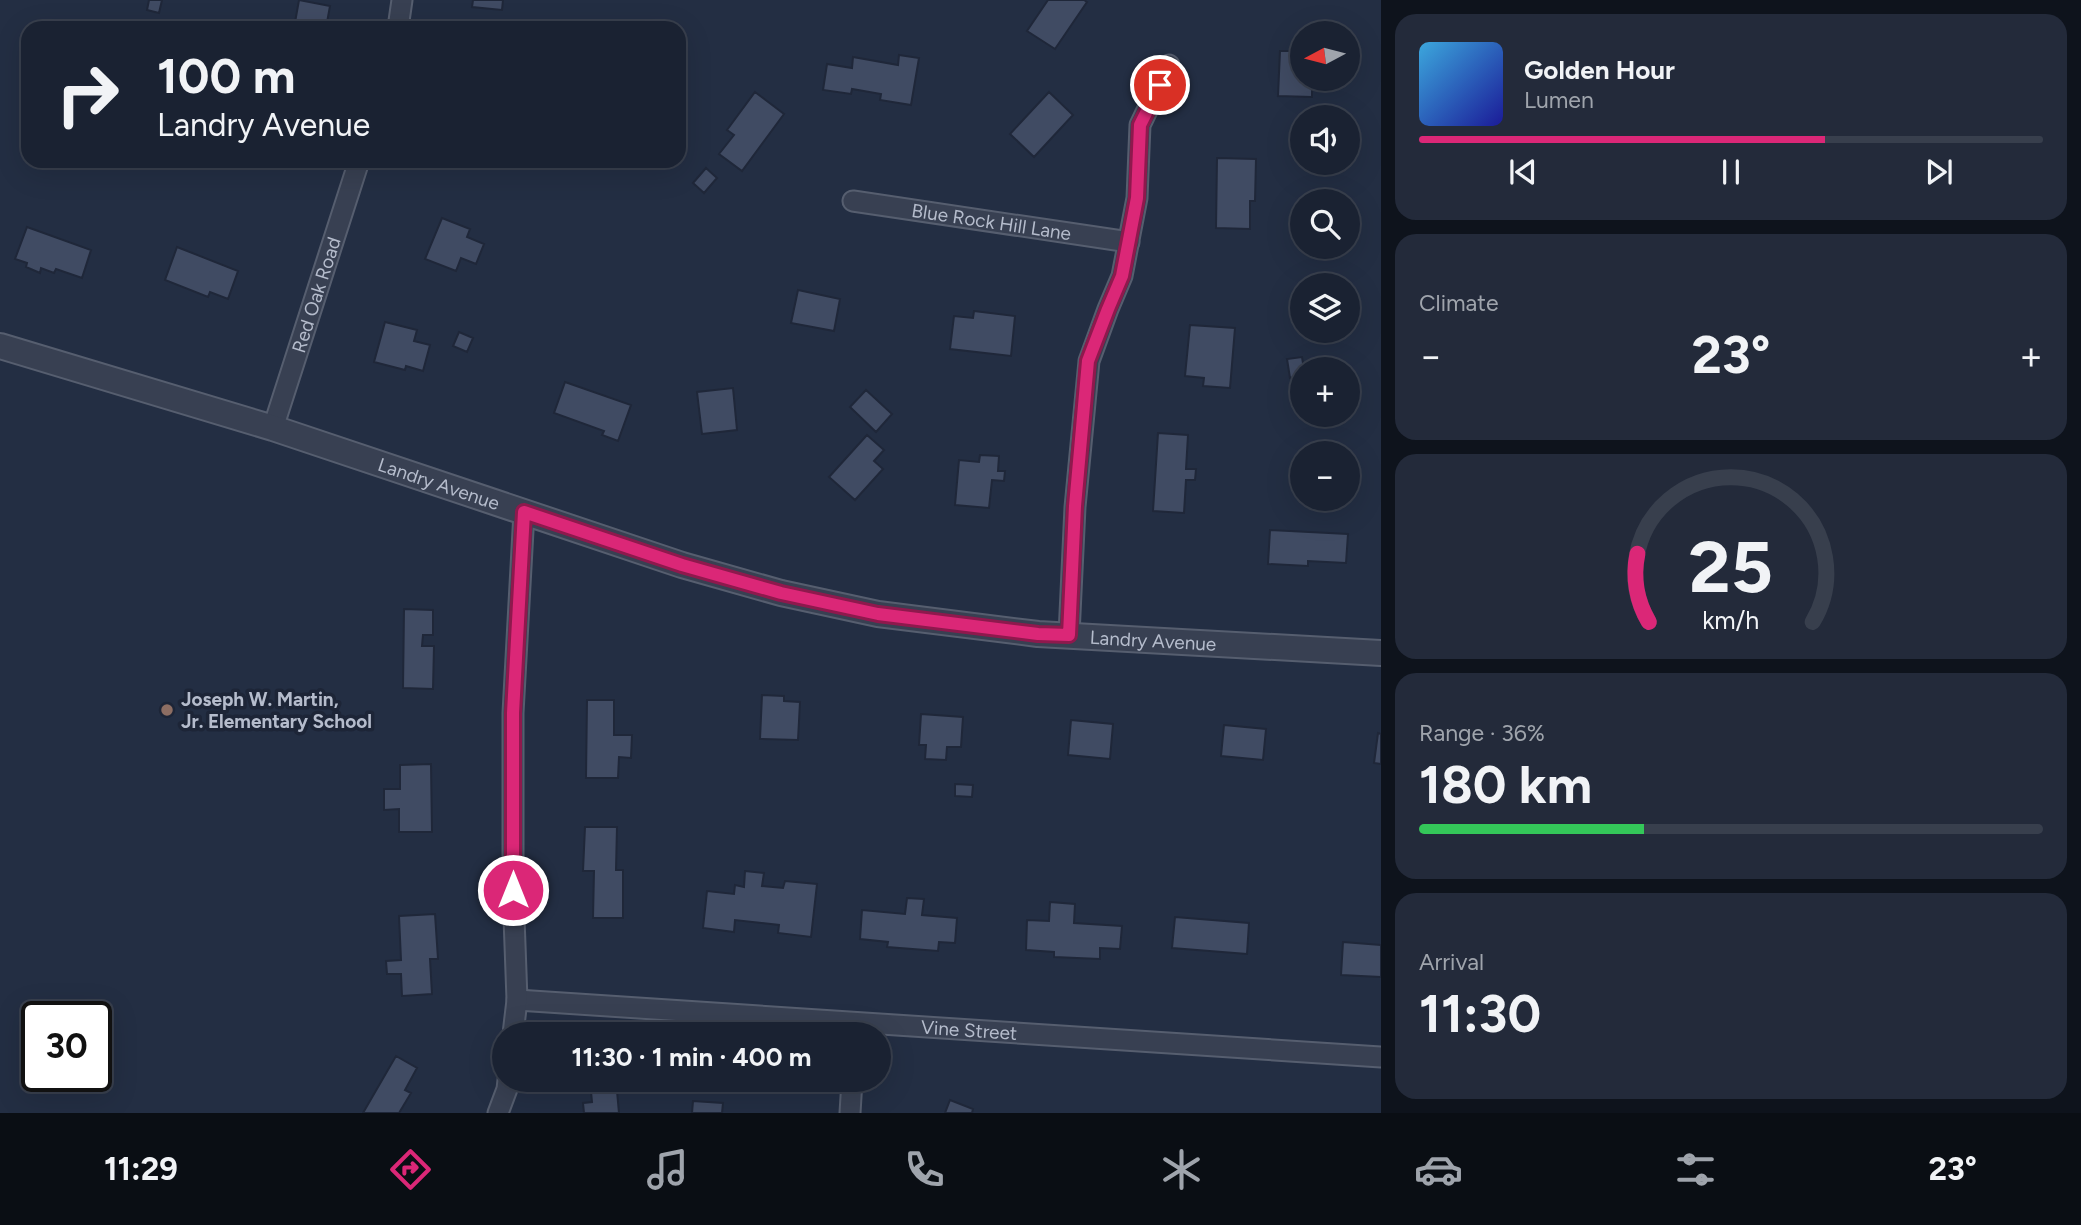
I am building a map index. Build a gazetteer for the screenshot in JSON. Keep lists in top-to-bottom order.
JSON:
{
  "streets": {
    "street": [
      "Blue Rock Hill Lane",
      "Red Oak Road",
      "Landry Avenue",
      "Vine Street"
    ]
  },
  "crossings": [
    ["Red Oak Road", "Landry Avenue"]
  ],
  "places": ["Joseph W. Martin, Jr. Elementary School"],
  "north": "left",
  "page": {
    "map_buttons": ["+", "−"],
    "turn": ["100 m", "Landry Avenue"],
    "song": ["Golden Hour", "Lumen"],
    "tile": [
      "Climate",
      ["Range · 36%", "180 km"],
      ["Arrival", "11:30"]
    ],
    "heat": ["−", "23°", "+"],
    "limit": "30",
    "trip": "11:30 · 1 min · 400 m",
    "tabs": ["11:29", "23°"],
    "gauge": ["25", "km/h"]
  }
}
